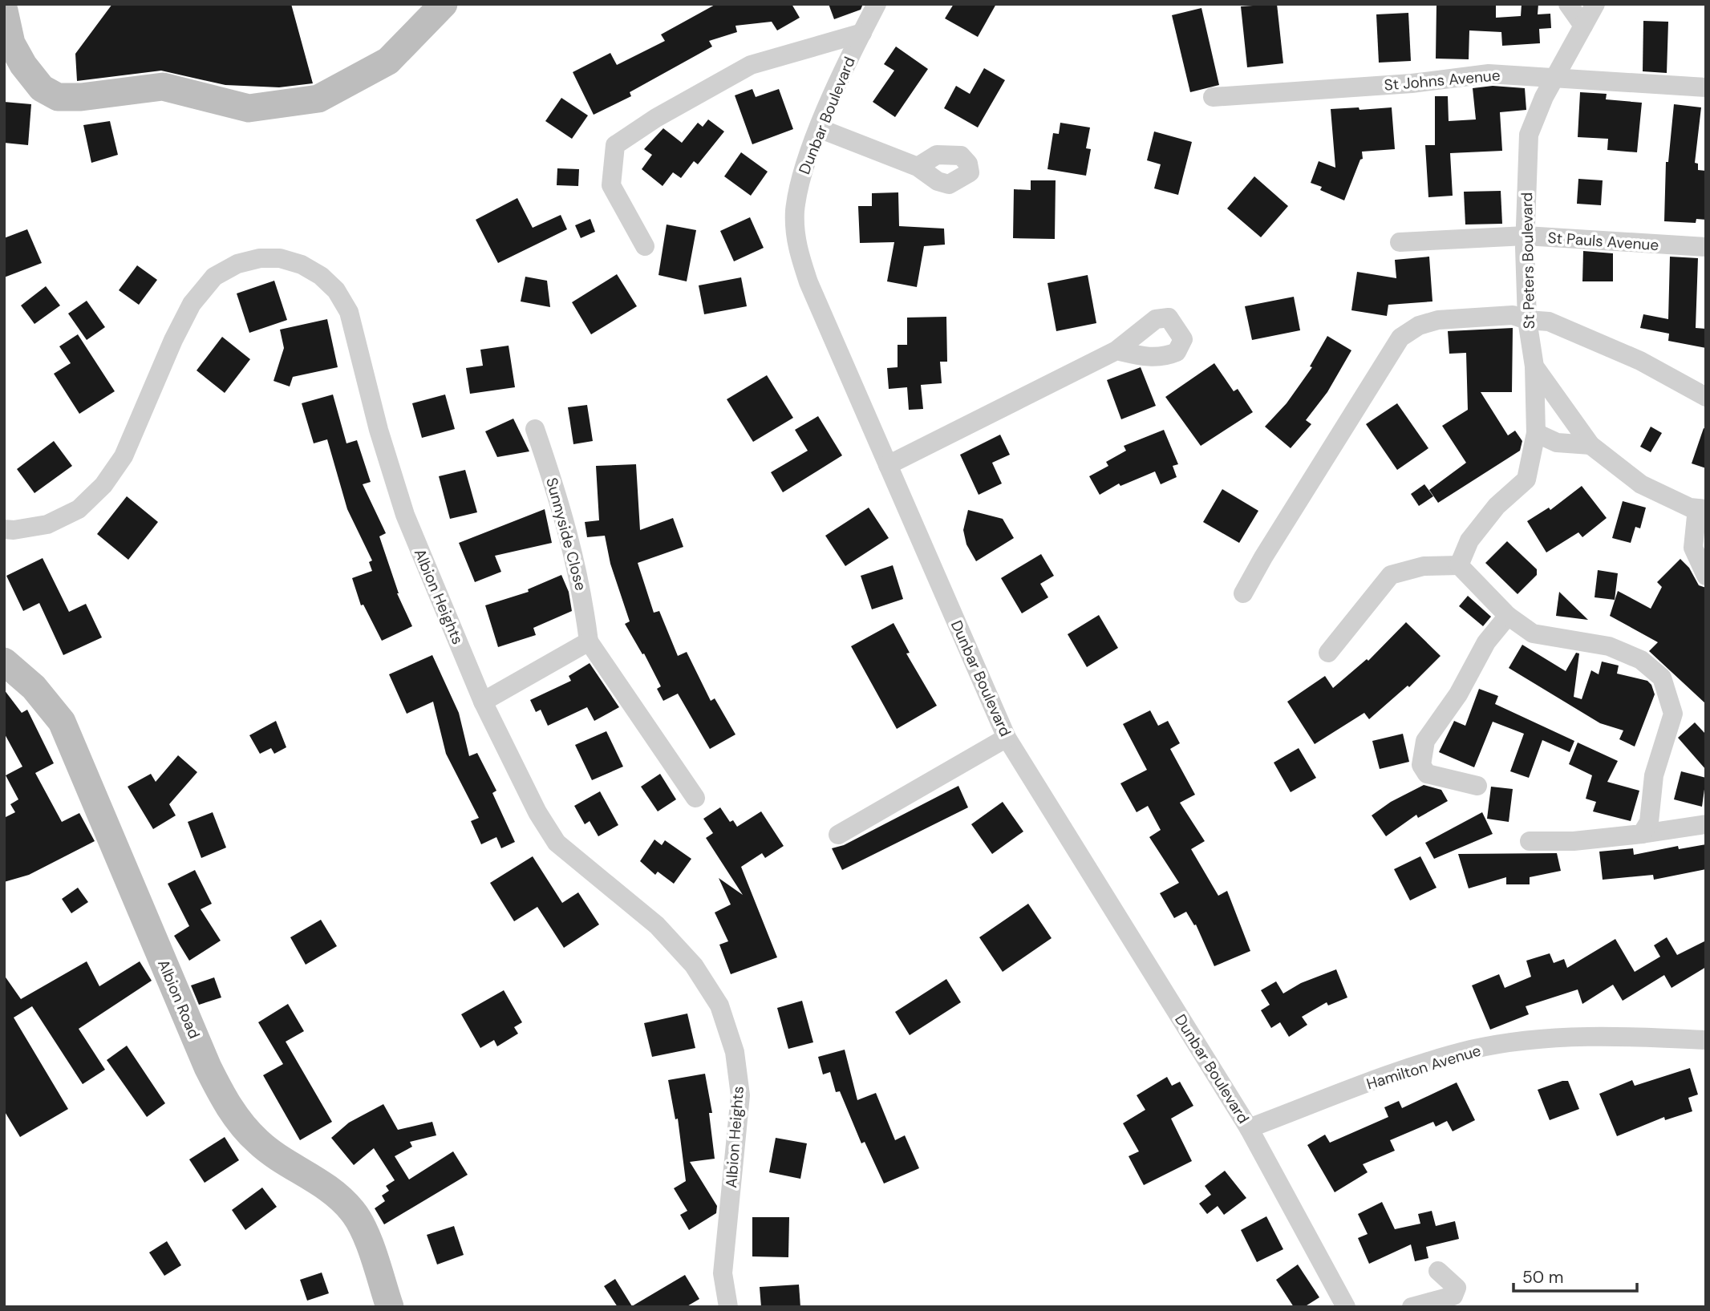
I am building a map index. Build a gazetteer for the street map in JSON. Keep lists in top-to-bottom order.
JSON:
{
  "streets": {
    "street": [
      "St Johns Avenue",
      "Dunbar Boulevard",
      "St Pauls Avenue",
      "St Peters Boulevard",
      "Sunnyside Close",
      "Albion Heights",
      "Albion Road",
      "Hamilton Avenue"
    ]
  },
  "crossings": [
    ["St Johns Avenue", "St Peters Boulevard"],
    ["Dunbar Boulevard", "Hamilton Avenue"],
    ["St Pauls Avenue", "St Peters Boulevard"]
  ],
  "scale_bar": "50 m"
}
